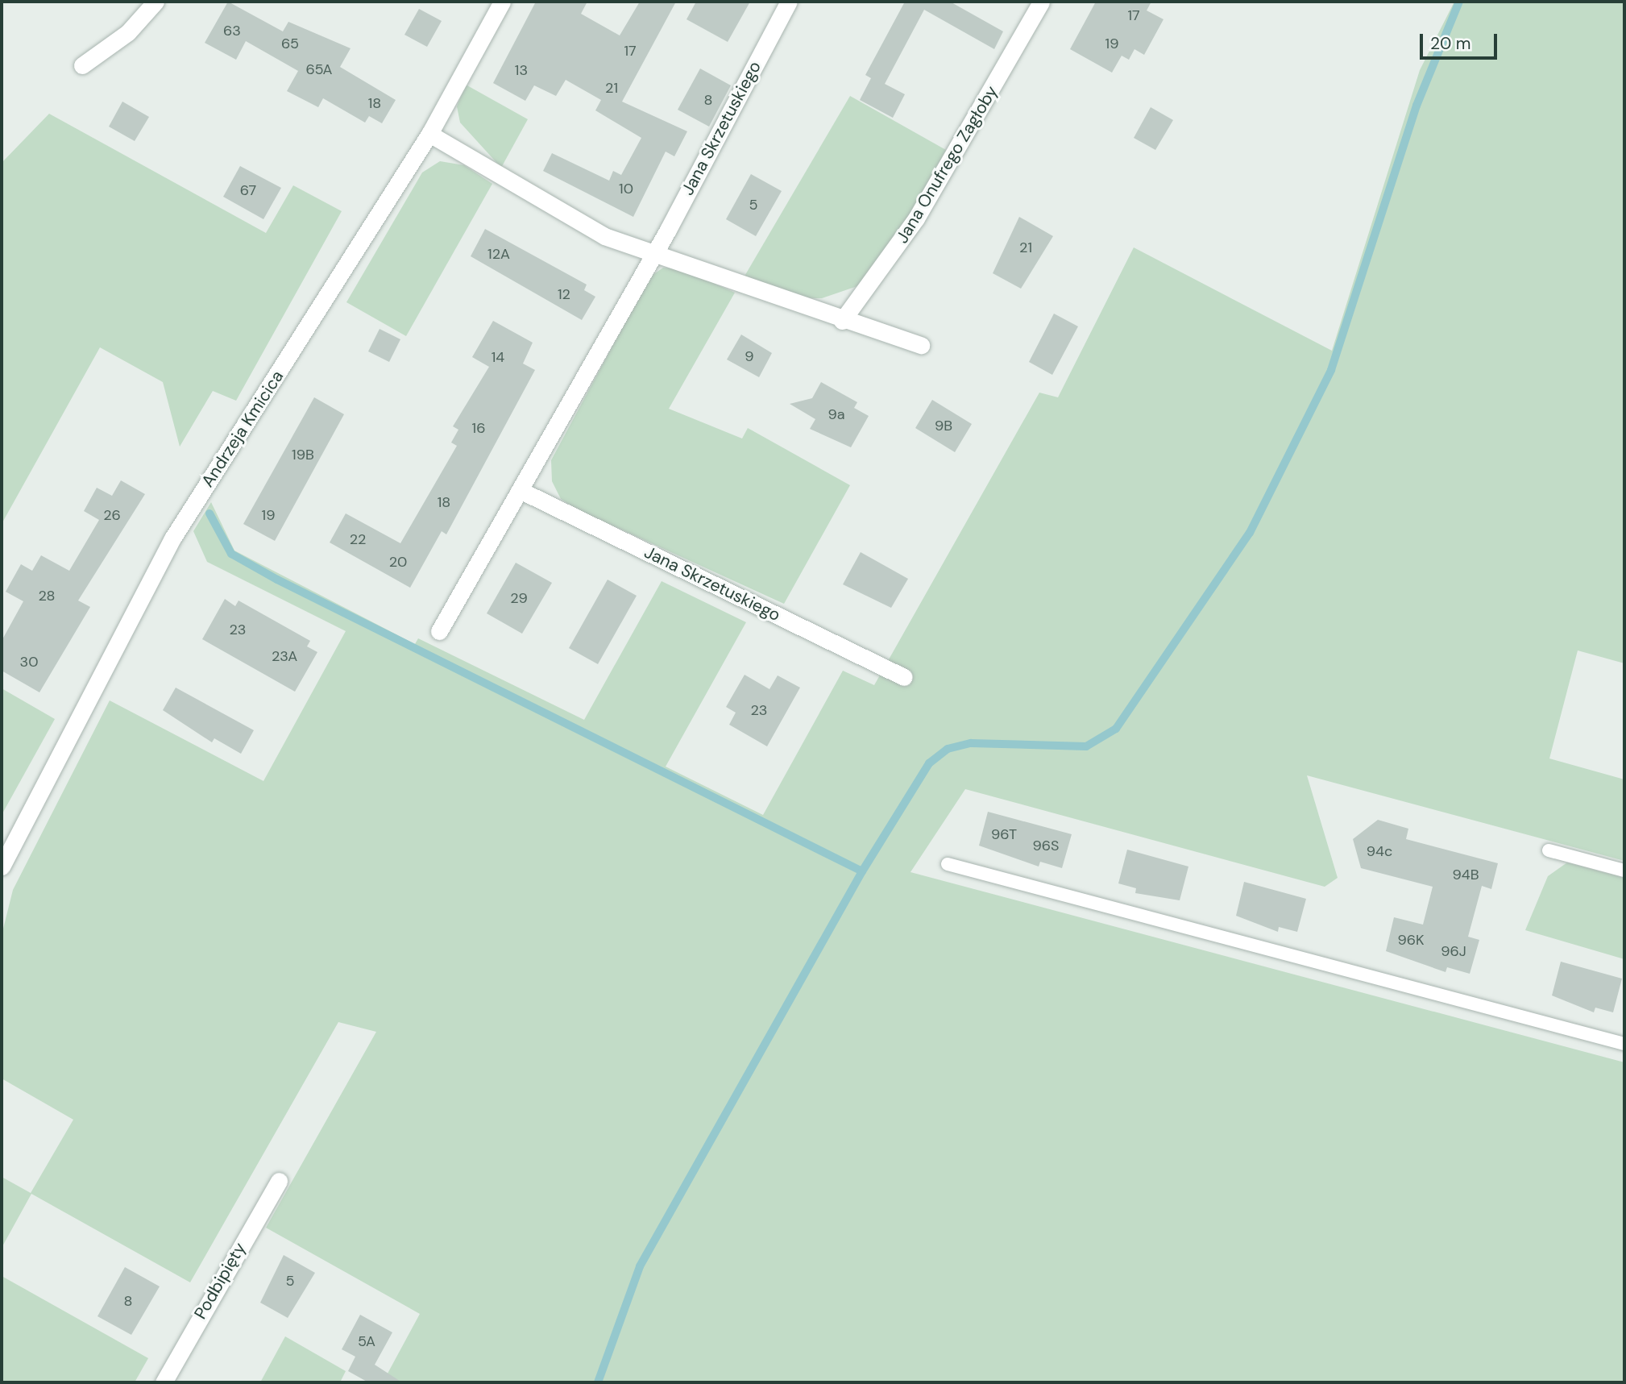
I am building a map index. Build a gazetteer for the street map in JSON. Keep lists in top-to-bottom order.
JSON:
{
  "streets": {
    "street": [
      "Jana Skrzetuskiego",
      "Jana Onufrego Zagłoby",
      "Andrzeja Kmicica",
      "Podbipięty"
    ]
  },
  "house_numbers": [
    "17",
    "63",
    "65",
    "19",
    "17",
    "65A",
    "13",
    "21",
    "8",
    "18",
    "10",
    "67",
    "5",
    "21",
    "12A",
    "12",
    "9",
    "14",
    "9a",
    "9B",
    "16",
    "19B",
    "18",
    "26",
    "19",
    "22",
    "20",
    "28",
    "29",
    "23",
    "23A",
    "30",
    "23",
    "96T",
    "96S",
    "94c",
    "94B",
    "96K",
    "96J",
    "5",
    "8",
    "5A"
  ],
  "scale_bar": "20 m"
}
